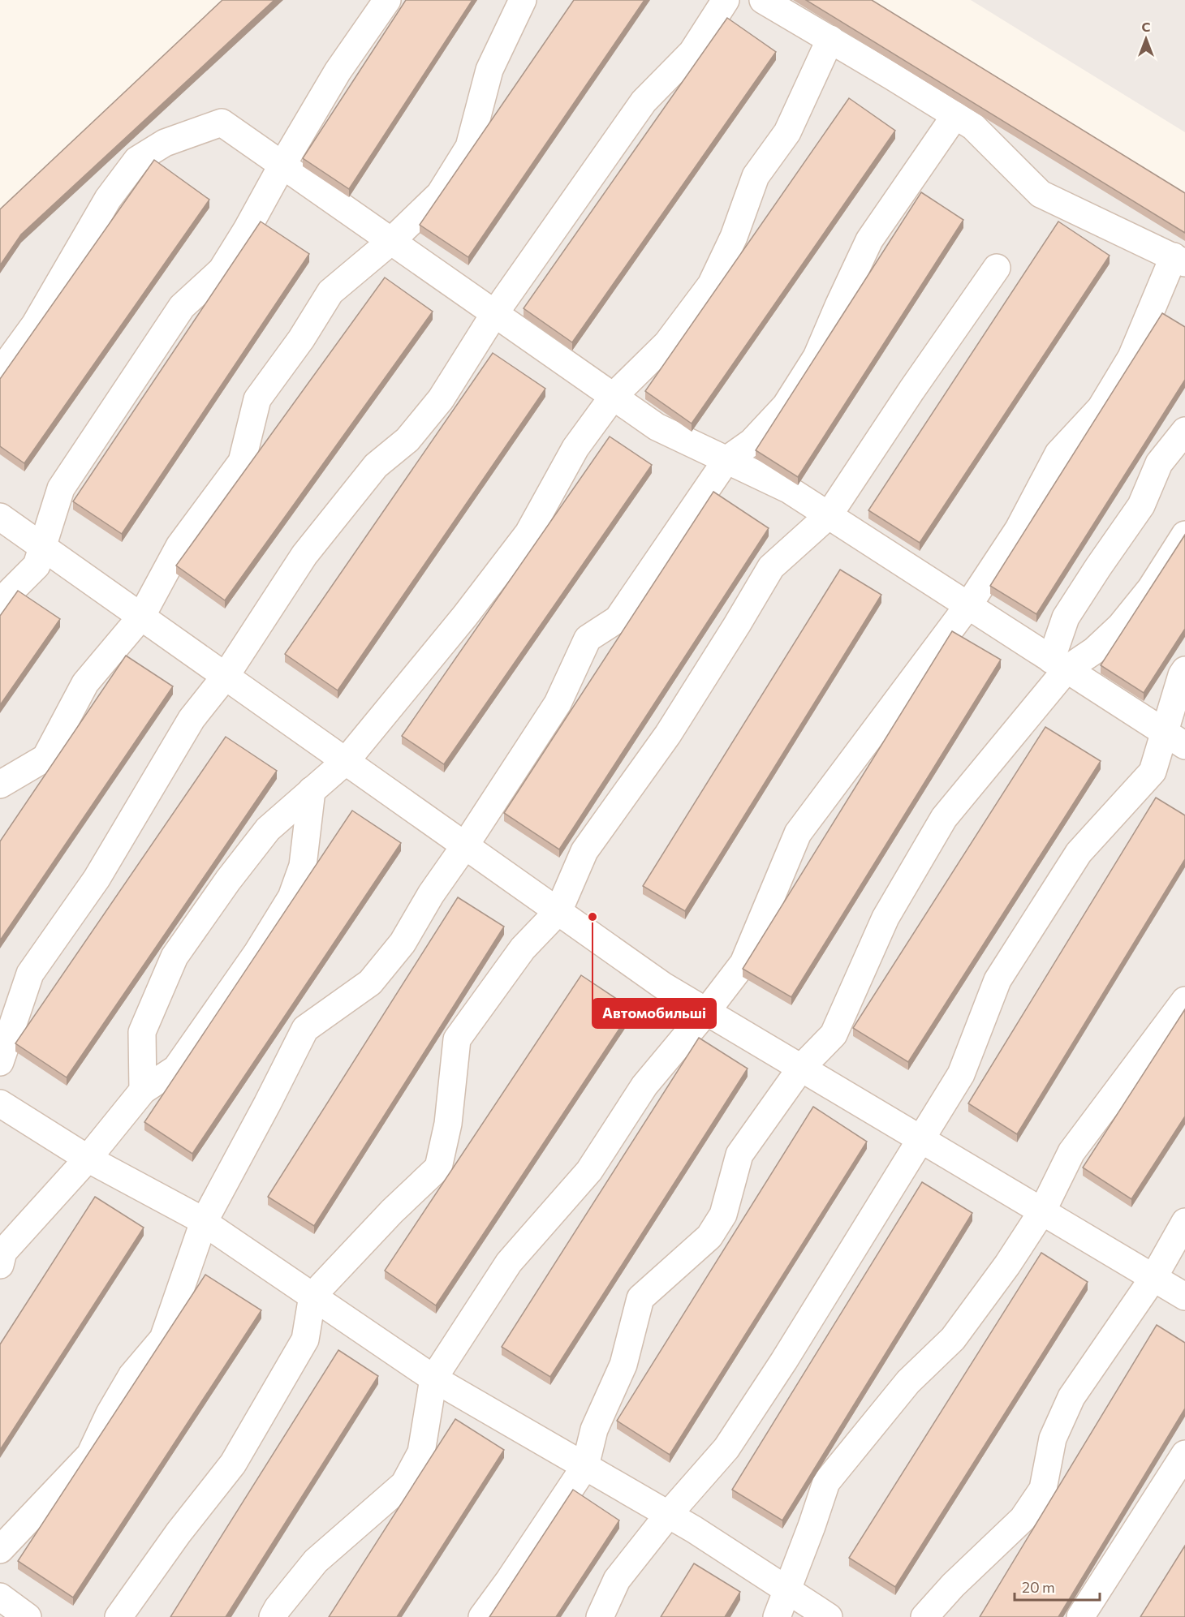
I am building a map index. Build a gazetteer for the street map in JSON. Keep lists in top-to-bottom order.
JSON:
{
  "places": ["Автомобильші"],
  "scale_bar": "20 m",
  "north": "top"
}
